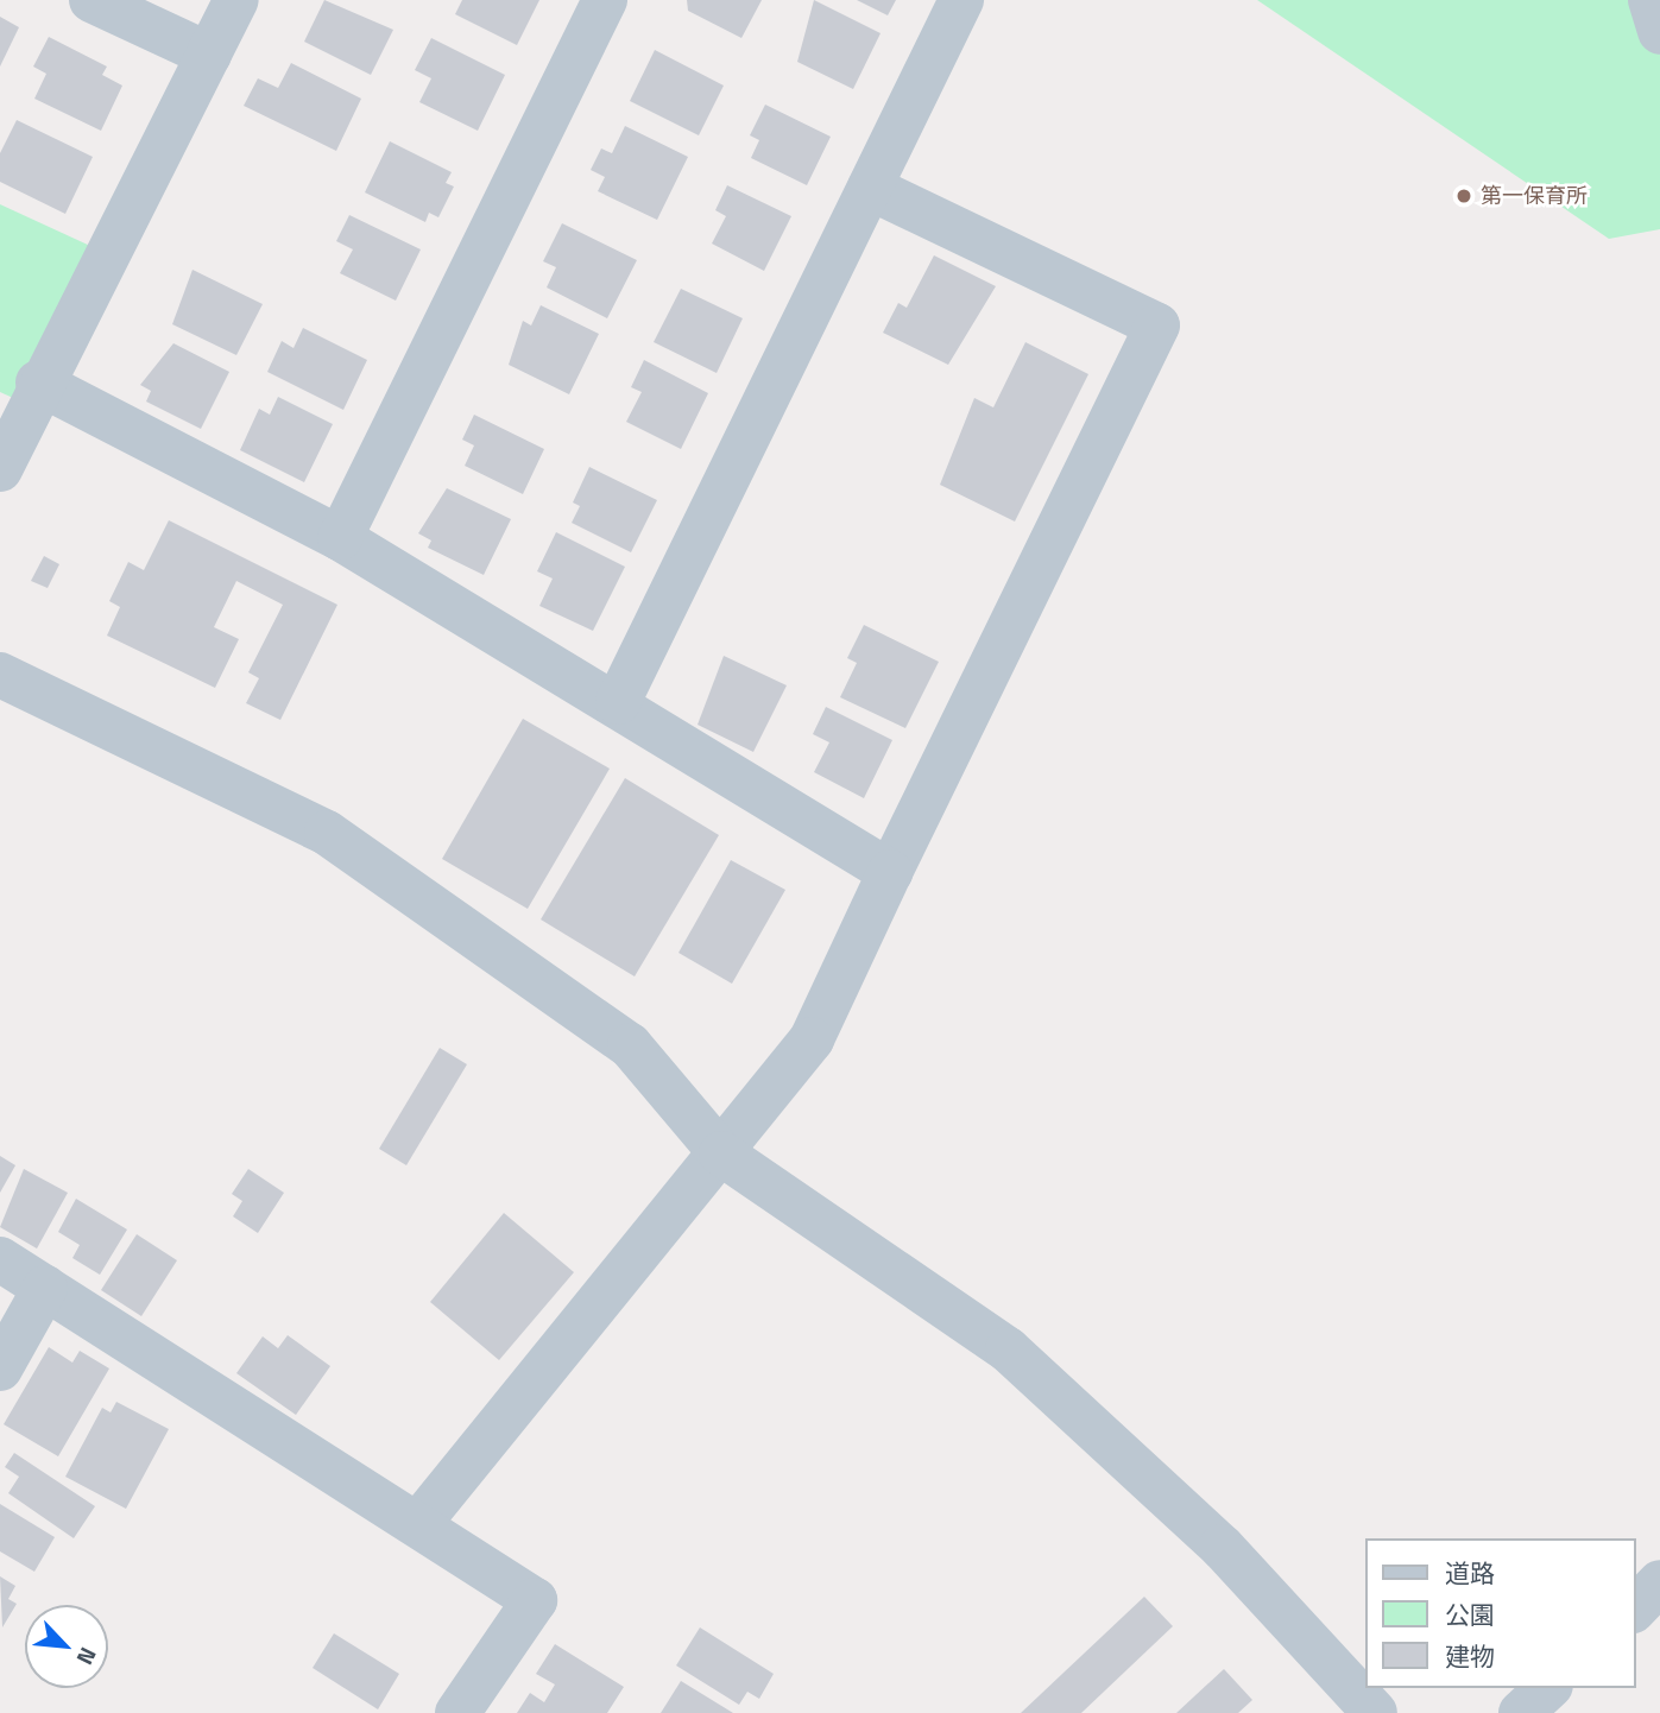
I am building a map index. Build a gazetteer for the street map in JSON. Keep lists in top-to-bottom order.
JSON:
{
  "places": ["第一保育所"],
  "legend": ["道路", "公園", "建物"],
  "north": "bottom right"
}
